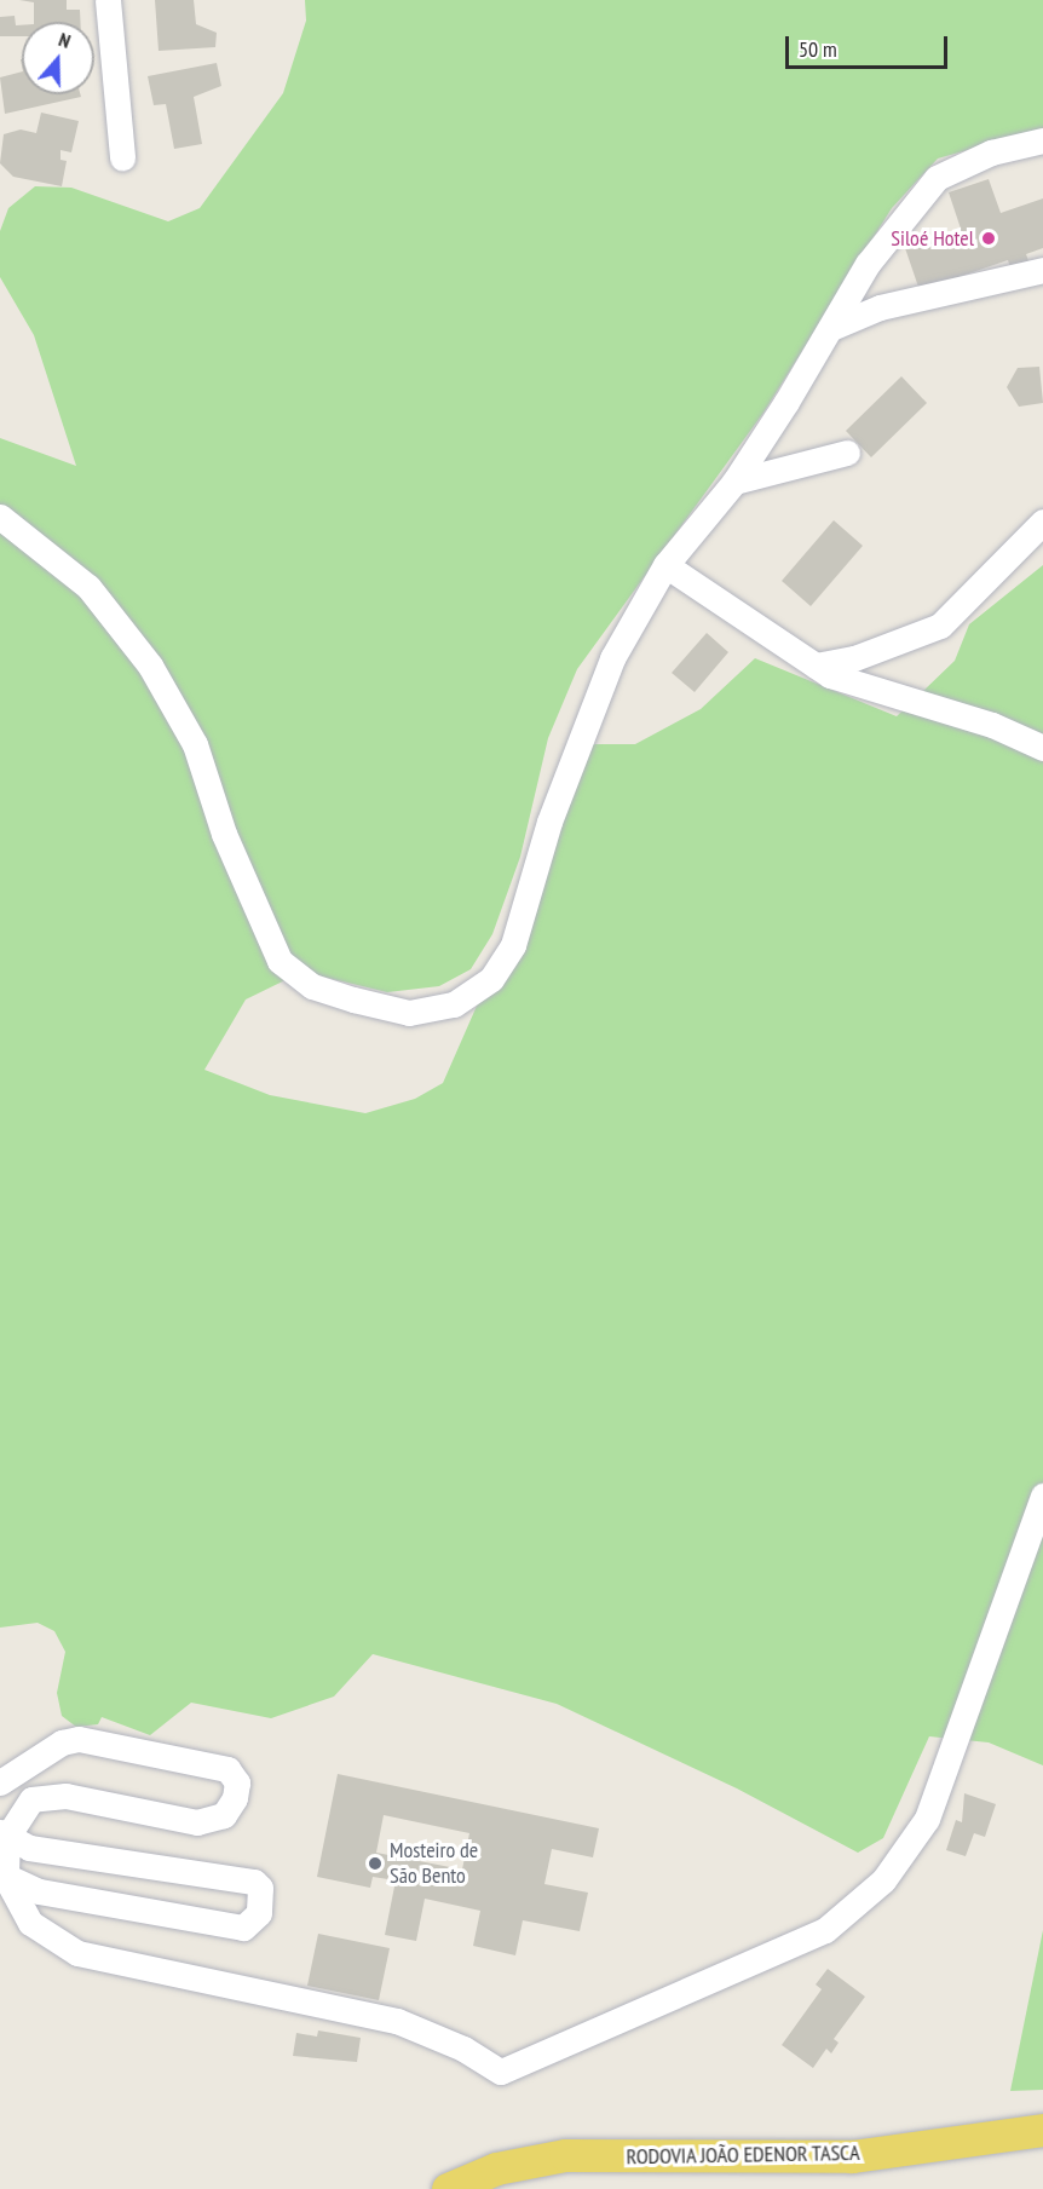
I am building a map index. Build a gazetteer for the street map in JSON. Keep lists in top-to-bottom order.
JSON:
{
  "streets": {
    "main road": ["RODOVIA JOÃO EDENOR TASCA"]
  },
  "places": ["Siloé Hotel", "Mosteiro de São Bento"],
  "scale_bar": "50 m",
  "north": "top"
}
